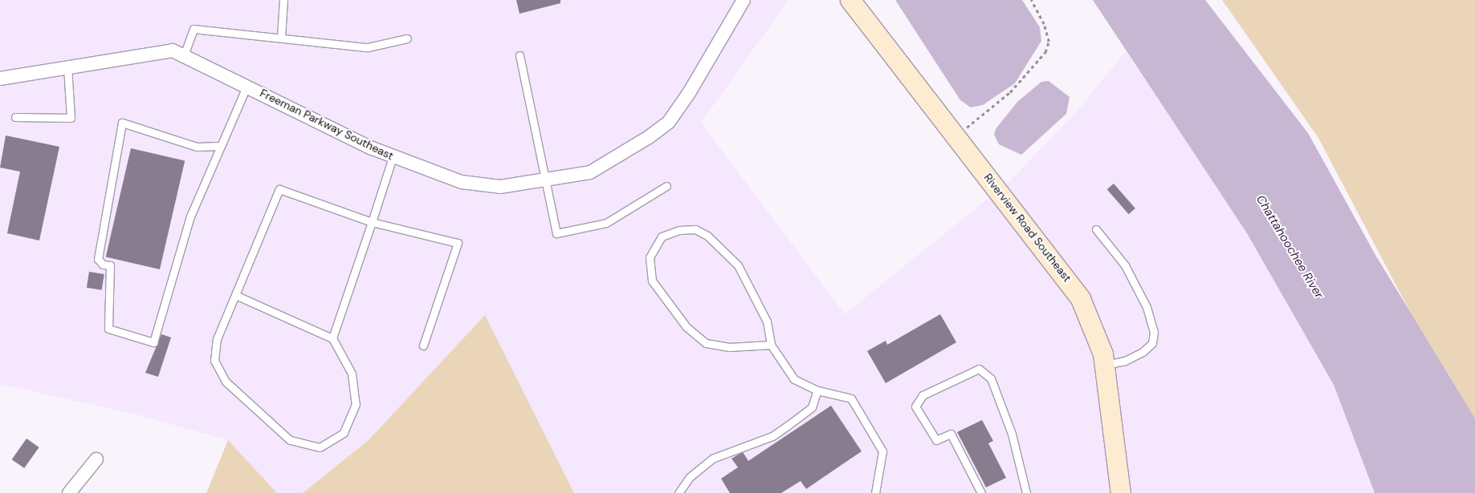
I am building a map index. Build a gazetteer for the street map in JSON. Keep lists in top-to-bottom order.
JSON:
{
  "streets": {
    "street": ["Freeman Parkway Southeast", "Riverview Road Southeast"]
  },
  "water": ["Chattahoochee River"]
}
